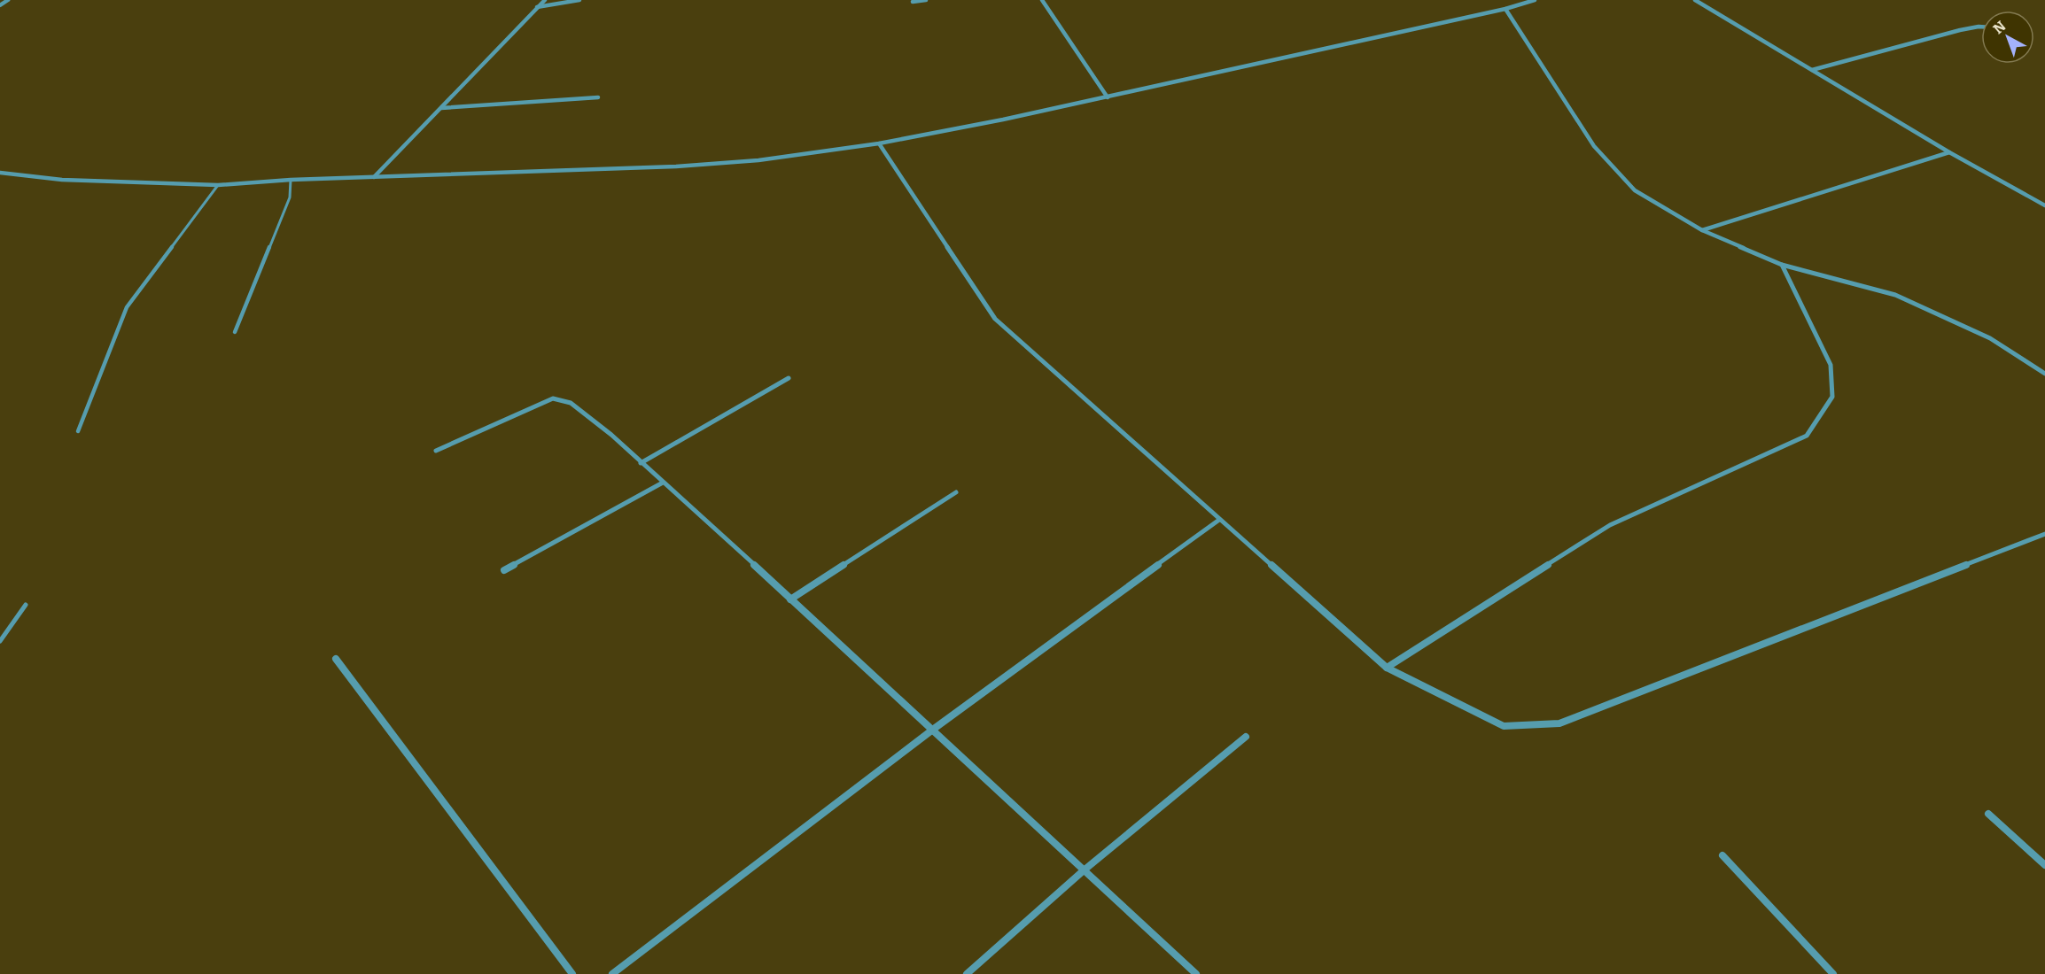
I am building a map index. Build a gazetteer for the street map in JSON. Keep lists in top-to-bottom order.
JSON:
{
  "north": "top left"
}
